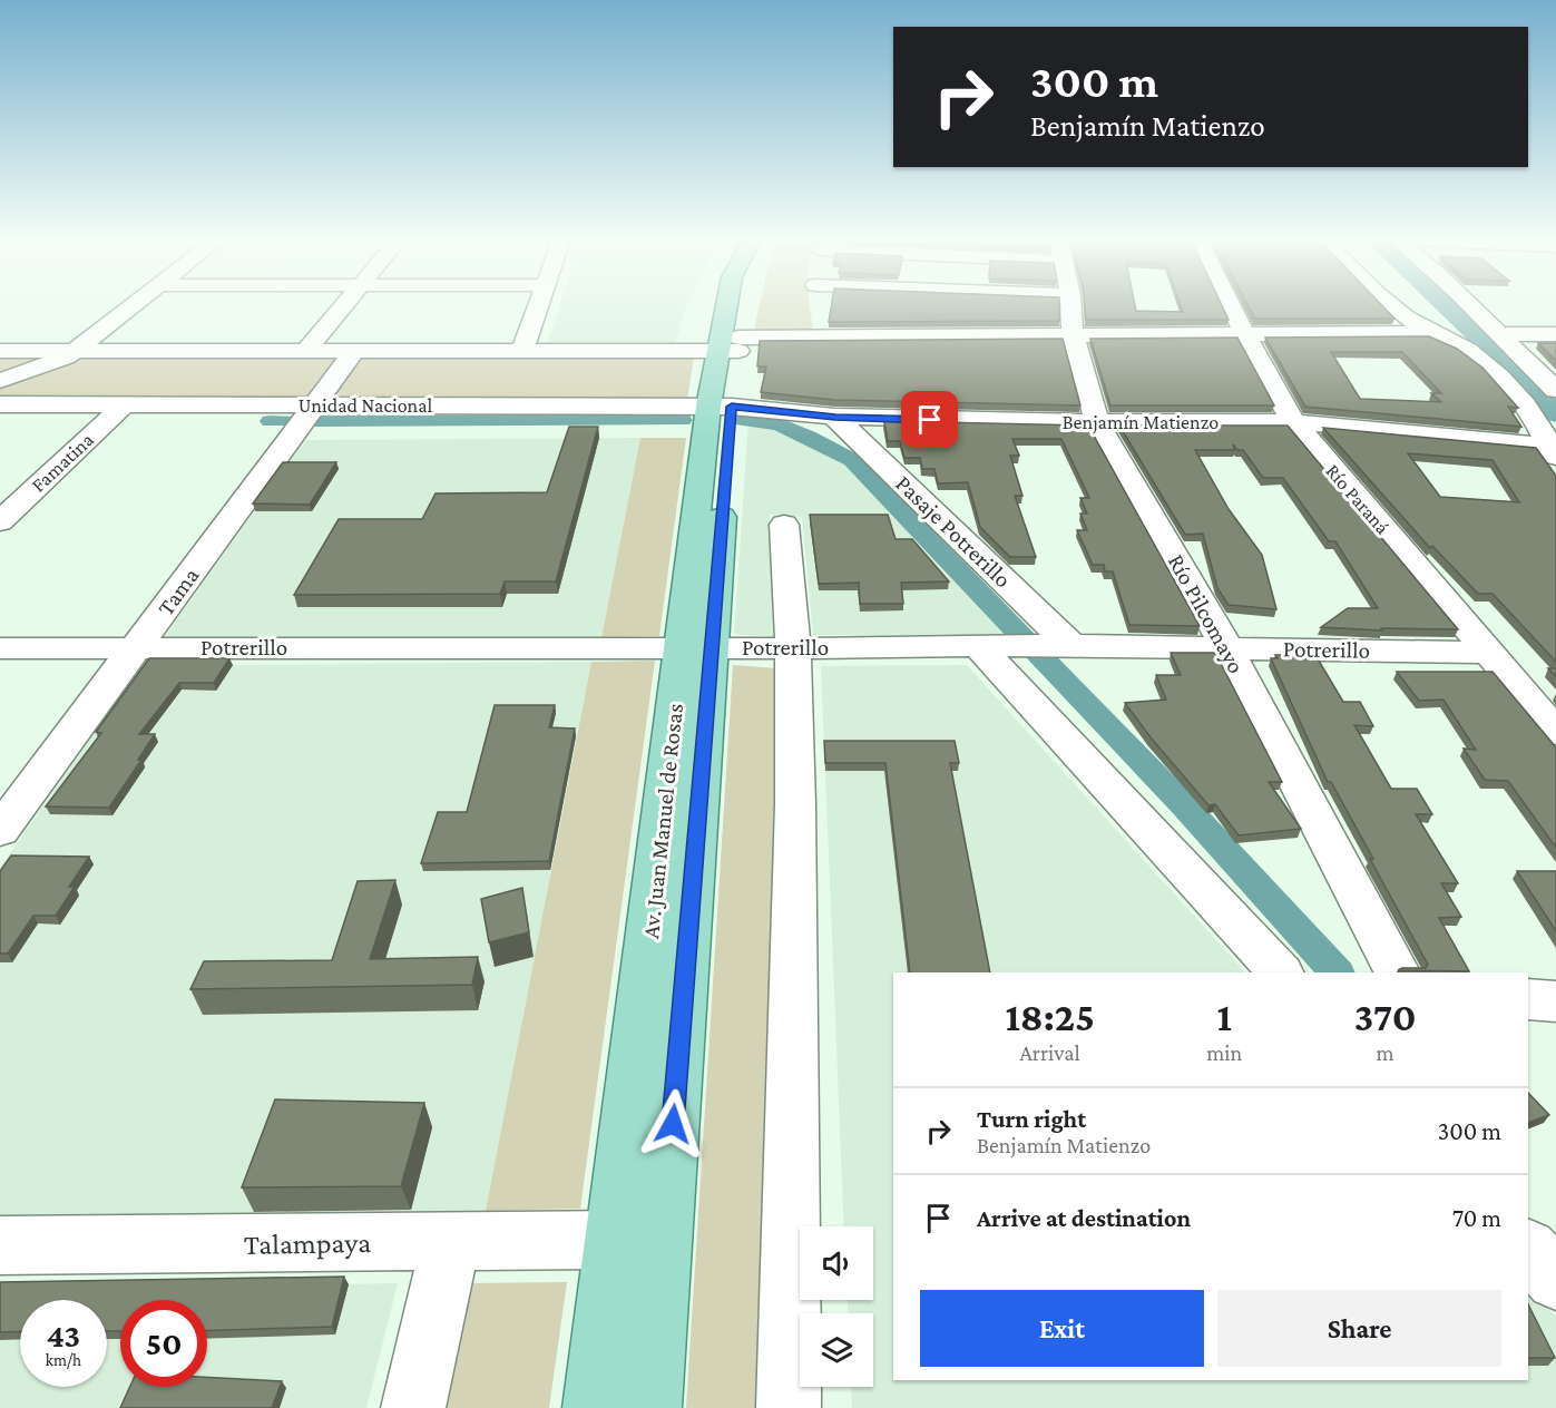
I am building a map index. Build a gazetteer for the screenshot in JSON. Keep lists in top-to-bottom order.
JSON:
{
  "streets": {
    "main road": ["Av. Juan Manuel de Rosas"],
    "street": [
      "Unidad Nacional",
      "Benjamín Matienzo",
      "Famatina",
      "Río Paraná",
      "Pasaje Potrerillo",
      "Tama",
      "Río Pilcomayo",
      "Potrerillo",
      "Talampaya"
    ]
  },
  "crossings": [
    ["Unidad Nacional", "Benjamín Matienzo"],
    ["Unidad Nacional", "Famatina"],
    ["Unidad Nacional", "Tama"],
    ["Unidad Nacional", "Av. Juan Manuel de Rosas"],
    ["Benjamín Matienzo", "Río Paraná"],
    ["Benjamín Matienzo", "Pasaje Potrerillo"],
    ["Benjamín Matienzo", "Río Pilcomayo"],
    ["Benjamín Matienzo", "Av. Juan Manuel de Rosas"],
    ["Río Paraná", "Potrerillo"],
    ["Pasaje Potrerillo", "Potrerillo"],
    ["Tama", "Potrerillo"],
    ["Río Pilcomayo", "Potrerillo"],
    ["Potrerillo", "Av. Juan Manuel de Rosas"],
    ["Av. Juan Manuel de Rosas", "Talampaya"]
  ],
  "page": {
    "turn": ["300 m", "Benjamín Matienzo"],
    "eta": [
      "18:25",
      "Arrival",
      "1",
      "min",
      "370",
      "m"
    ],
    "list": [
      {
        "name": "Turn right",
        "note": "Benjamín Matienzo",
        "value": "300 m"
      },
      {
        "name": "Arrive at destination",
        "value": "70 m"
      }
    ],
    "buttons": ["Exit", "Share"],
    "speed": "43 km/h",
    "limit": "50"
  }
}
